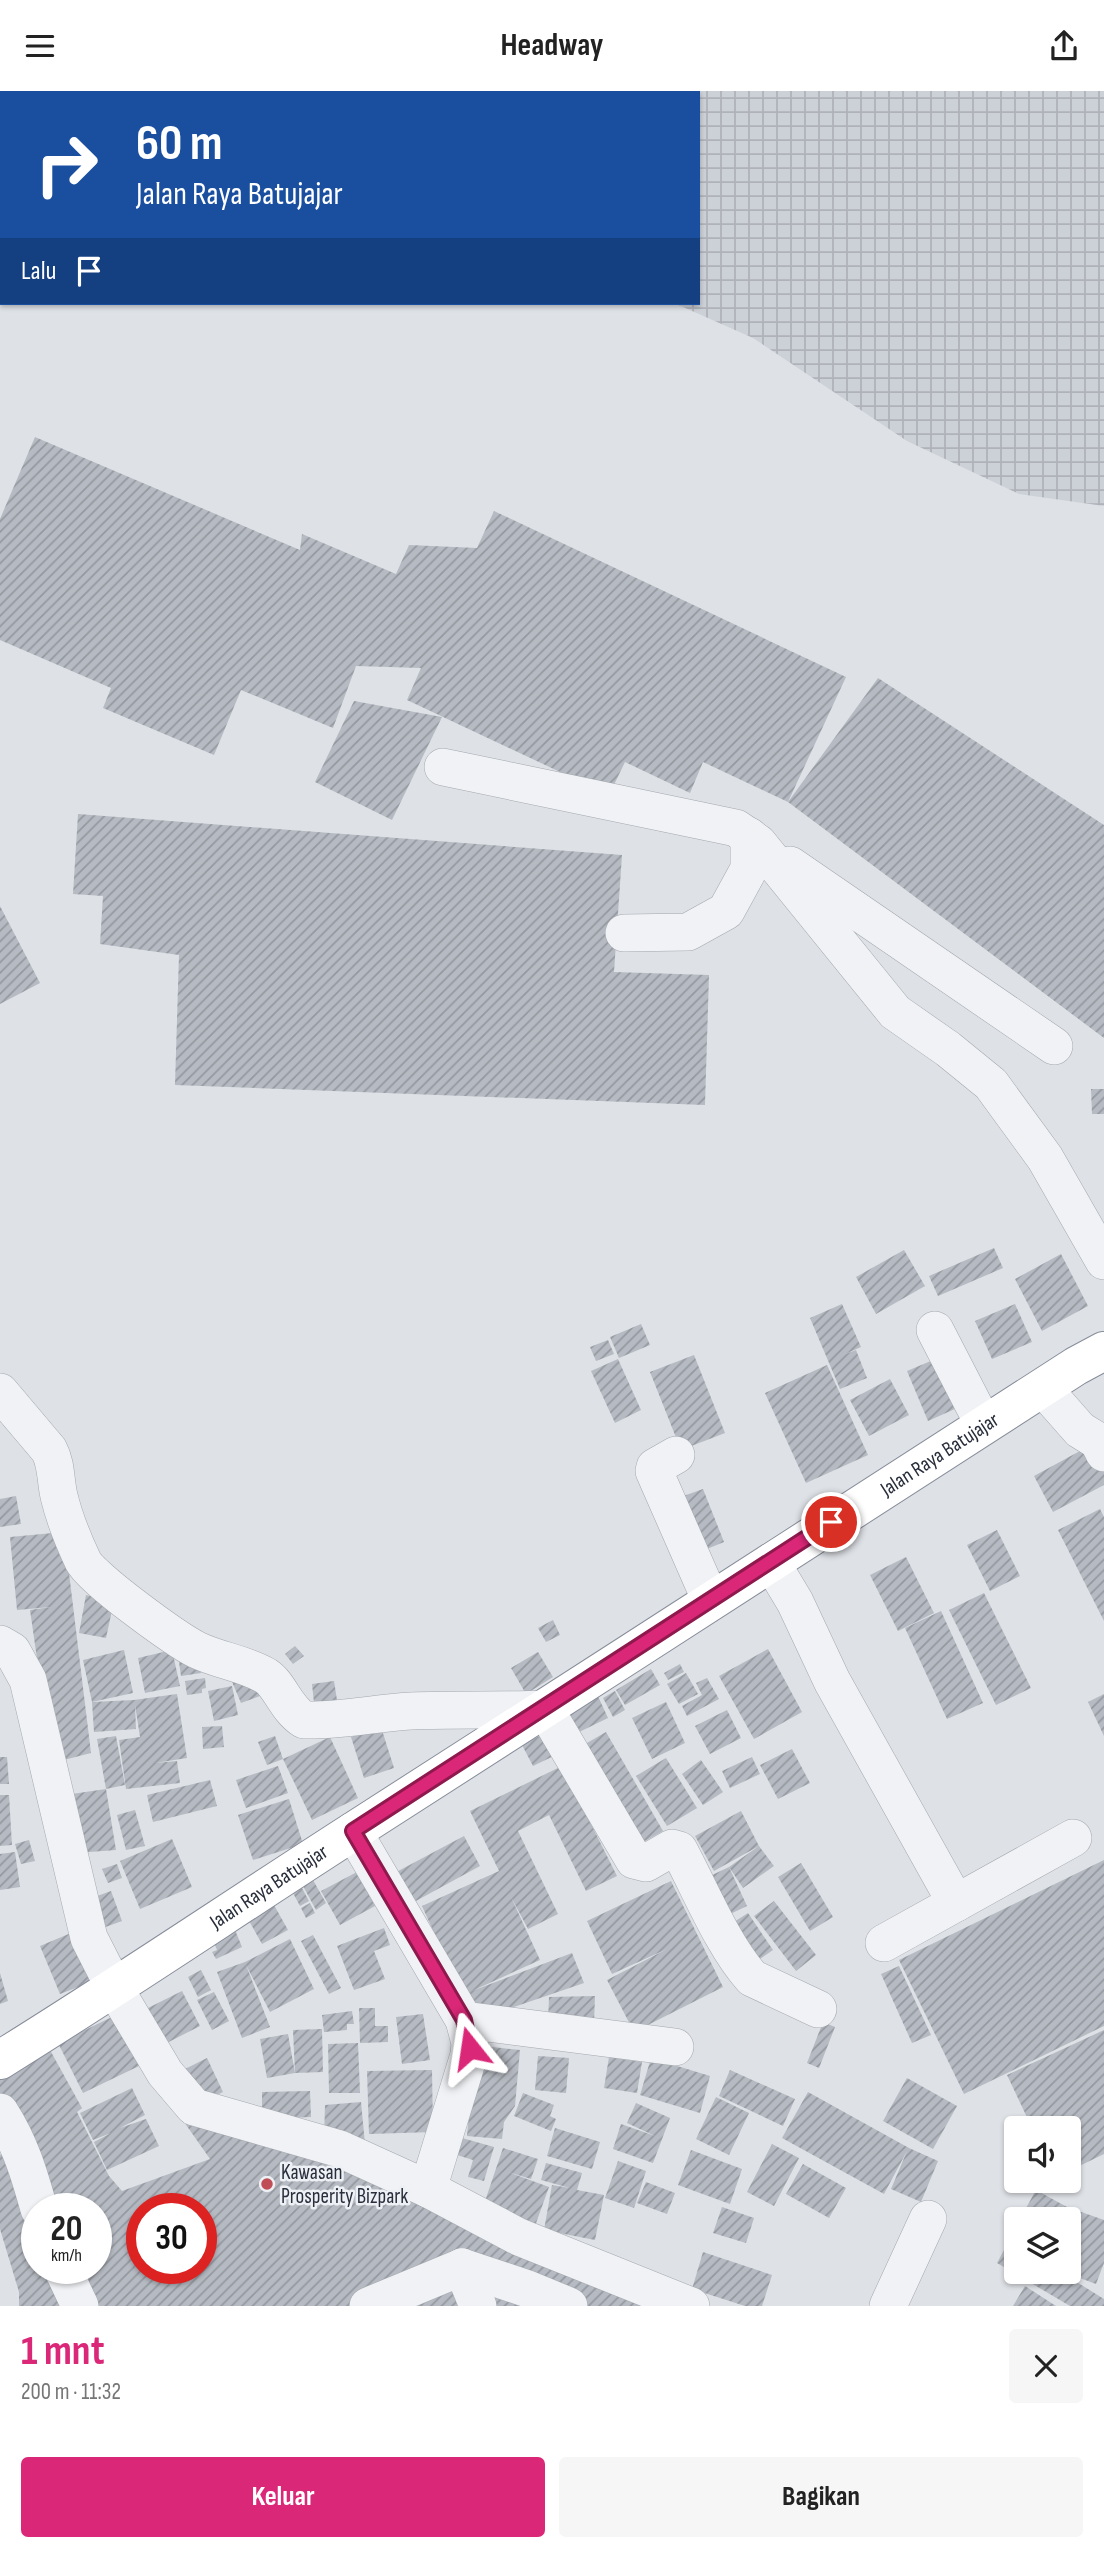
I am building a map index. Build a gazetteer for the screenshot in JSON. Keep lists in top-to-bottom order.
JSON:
{
  "streets": {
    "highway": ["Jalan Raya Batujajar"]
  },
  "places": ["Kawasan Prosperity Bizpark"],
  "page": {
    "header": "Headway",
    "turn": ["60 m", "Jalan Raya Batujajar"],
    "then": "Lalu",
    "speed": "20 km/h",
    "limit": "30",
    "heading": ["1 mnt", "200 m · 11:32"],
    "buttons": ["Keluar", "Bagikan"]
  }
}
